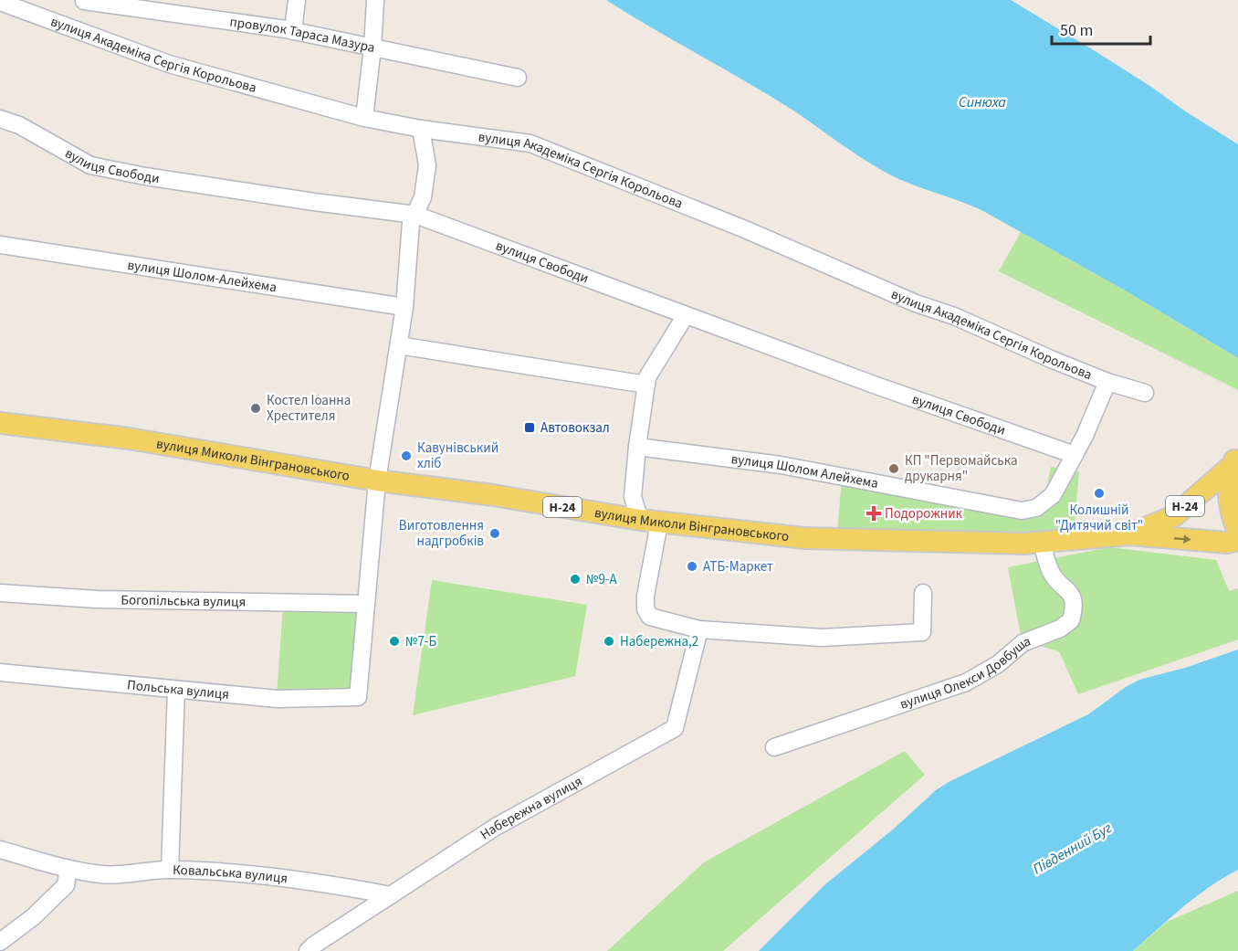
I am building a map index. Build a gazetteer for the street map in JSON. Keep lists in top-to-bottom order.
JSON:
{
  "streets": {
    "main road": ["вулиця Миколи Вінграновського", "Н-24"],
    "street": [
      "провулок Тараса Мазура",
      "вулиця Академіка Сергія Корольова",
      "вулиця Свободи",
      "вулиця Шолом-Алейхема",
      "вулиця Шолом Алейхема",
      "Богопільська вулиця",
      "вулиця Олекси Довбуша",
      "Польська вулиця",
      "Набережна вулиця",
      "Ковальська вулиця"
    ]
  },
  "crossings": [
    ["вулиця Свободи", "вулиця Шолом Алейхема"],
    ["вулиця Миколи Вінграновського", "Н-24"],
    ["вулиця Миколи Вінграновського", "вулиця Олекси Довбуша"],
    ["Богопільська вулиця", "Польська вулиця"],
    ["Набережна вулиця", "Ковальська вулиця"]
  ],
  "water": ["Синюха", "Південний Буг"],
  "places": {
    "other": [
      "Костел Іоанна Хрестителя",
      "Кавунівський хліб",
      "КП \"Первомайська друкарня\"",
      "Колишній \"Дитячий світ\"",
      "Виготовлення надгробків",
      "АТБ-Маркет",
      "№9-А",
      "№7-Б",
      "Набережна,2"
    ],
    "transit": ["Автовокзал"],
    "health": ["Подорожник"]
  },
  "scale_bar": "50 m"
}
